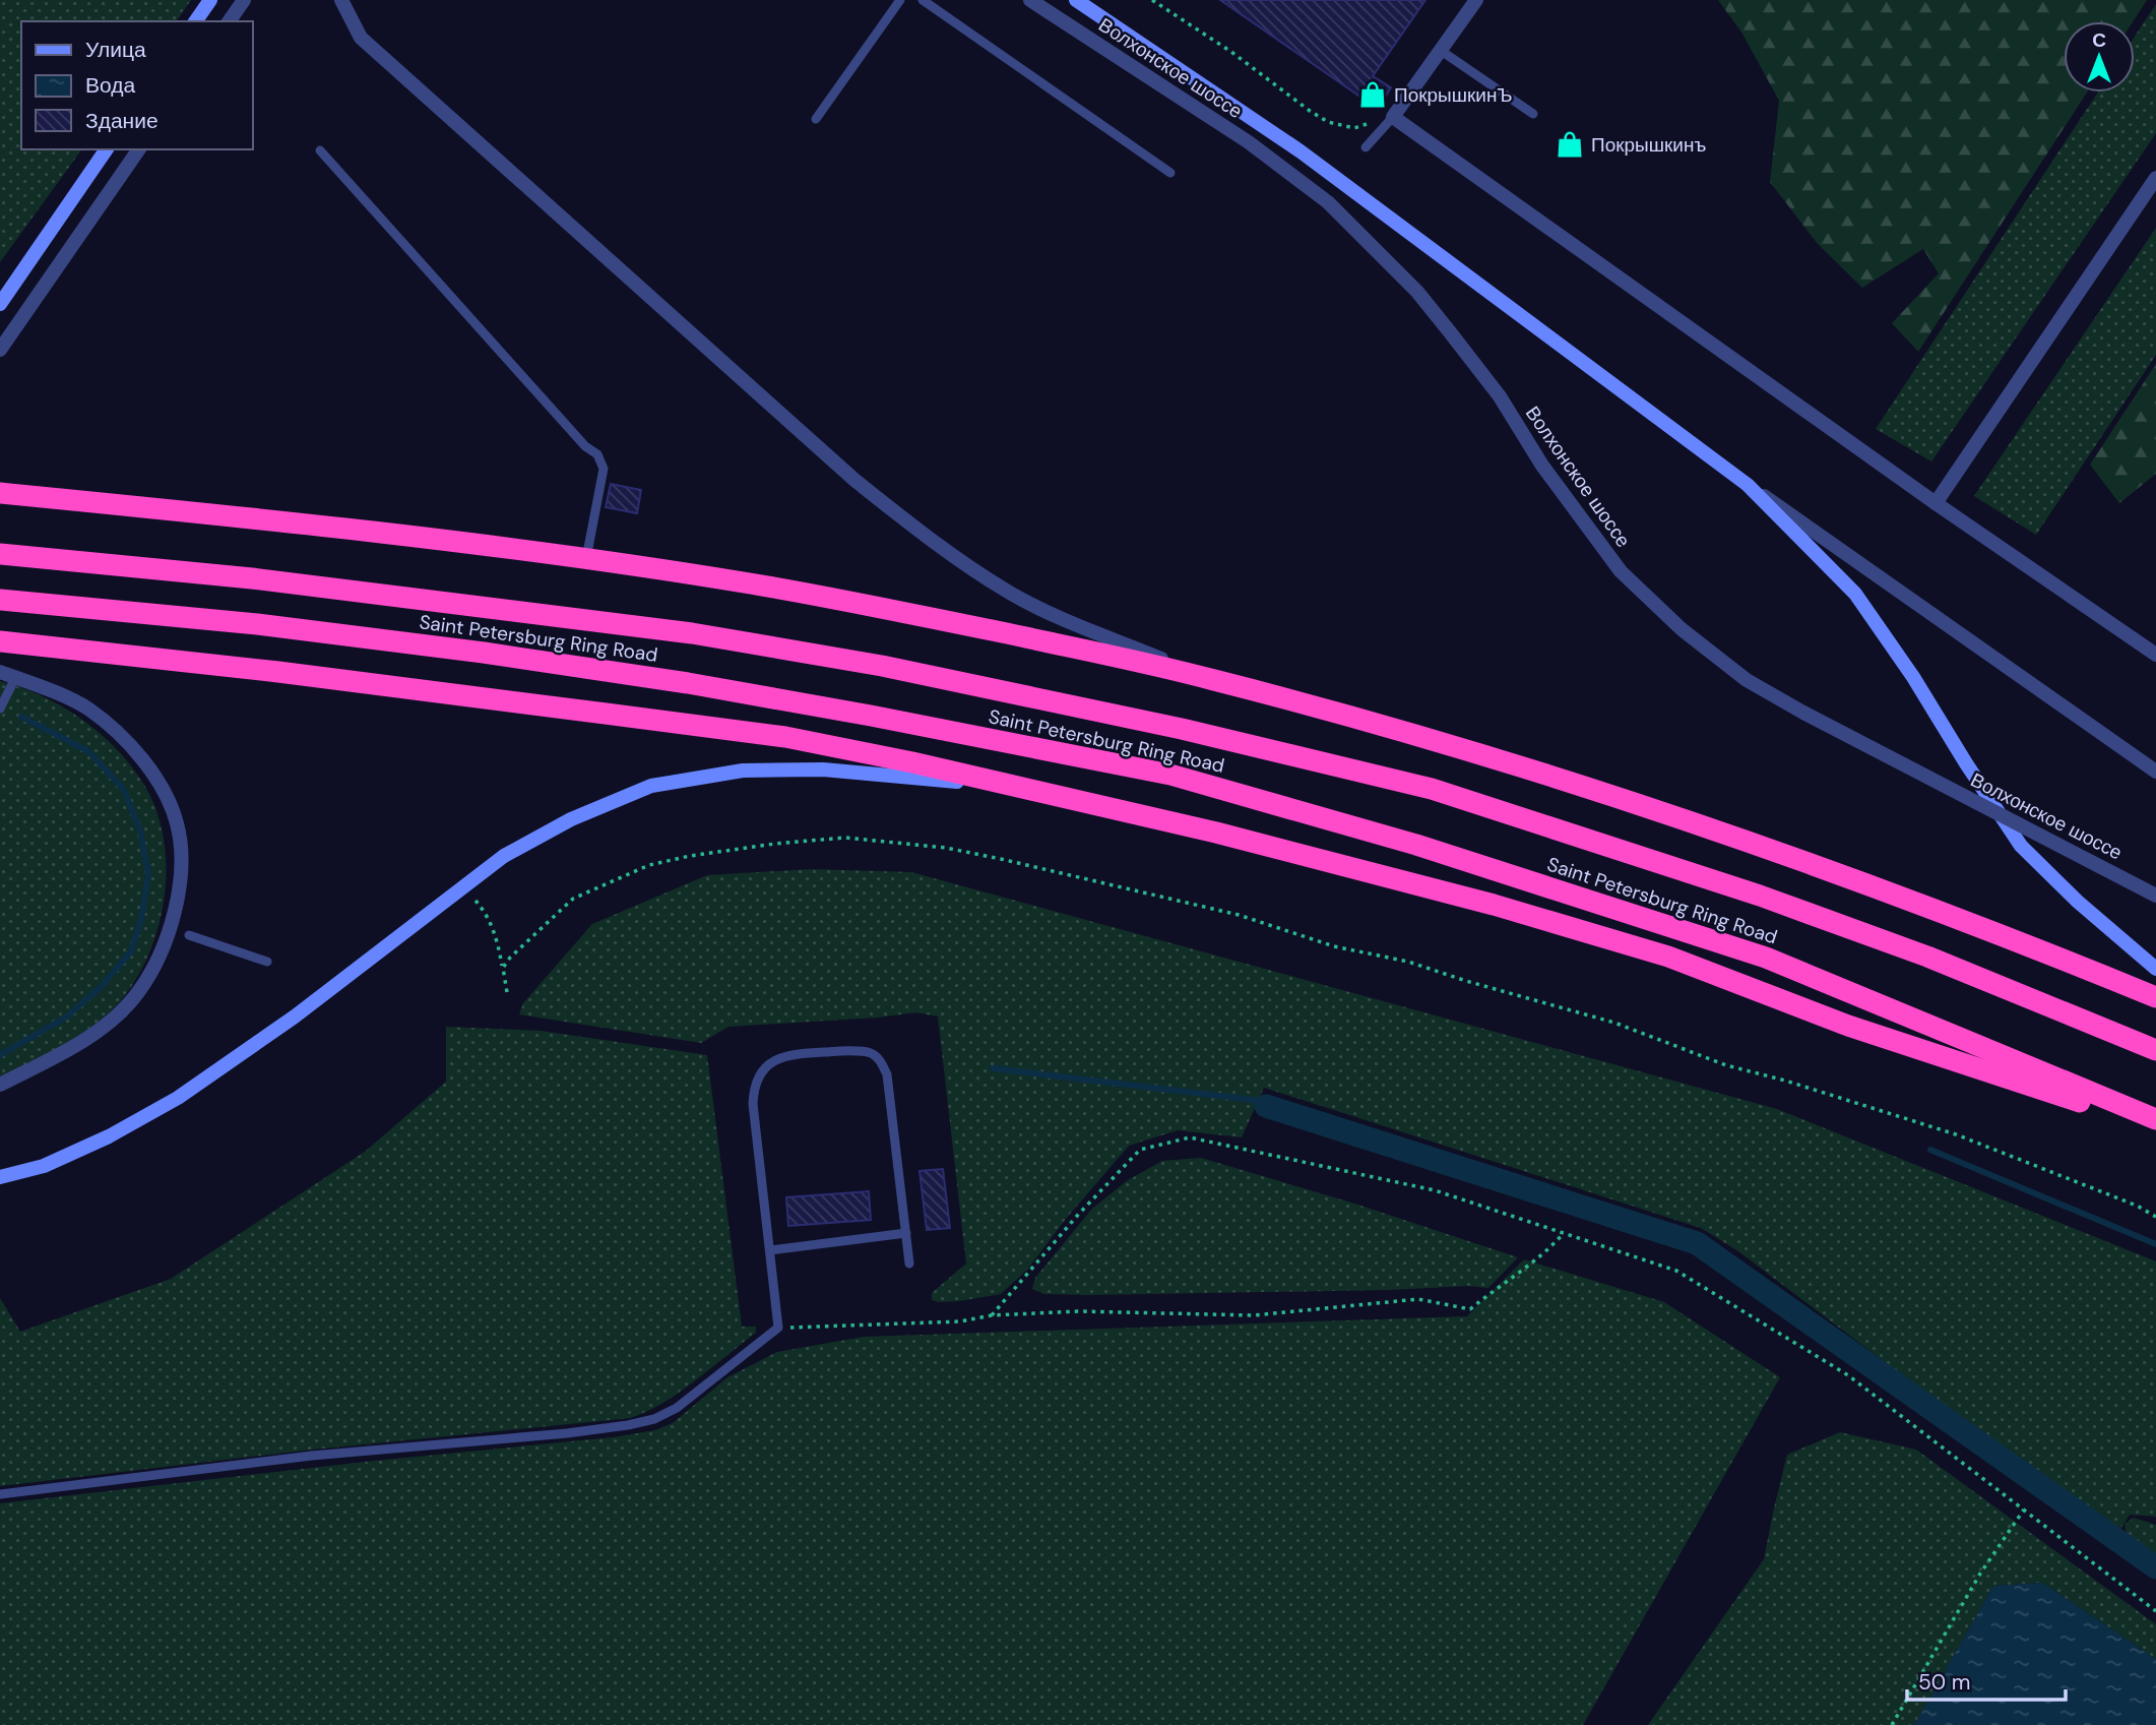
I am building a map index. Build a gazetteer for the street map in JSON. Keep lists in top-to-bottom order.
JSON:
{
  "streets": {
    "highway": ["Saint Petersburg Ring Road"],
    "main road": ["Волхонское шоссе"]
  },
  "places": {
    "shop": ["ПокрышкинЪ", "Покрышкинъ"]
  },
  "legend": ["Улица", "Вода", "Здание"],
  "scale_bar": "50 m",
  "north": "top"
}
